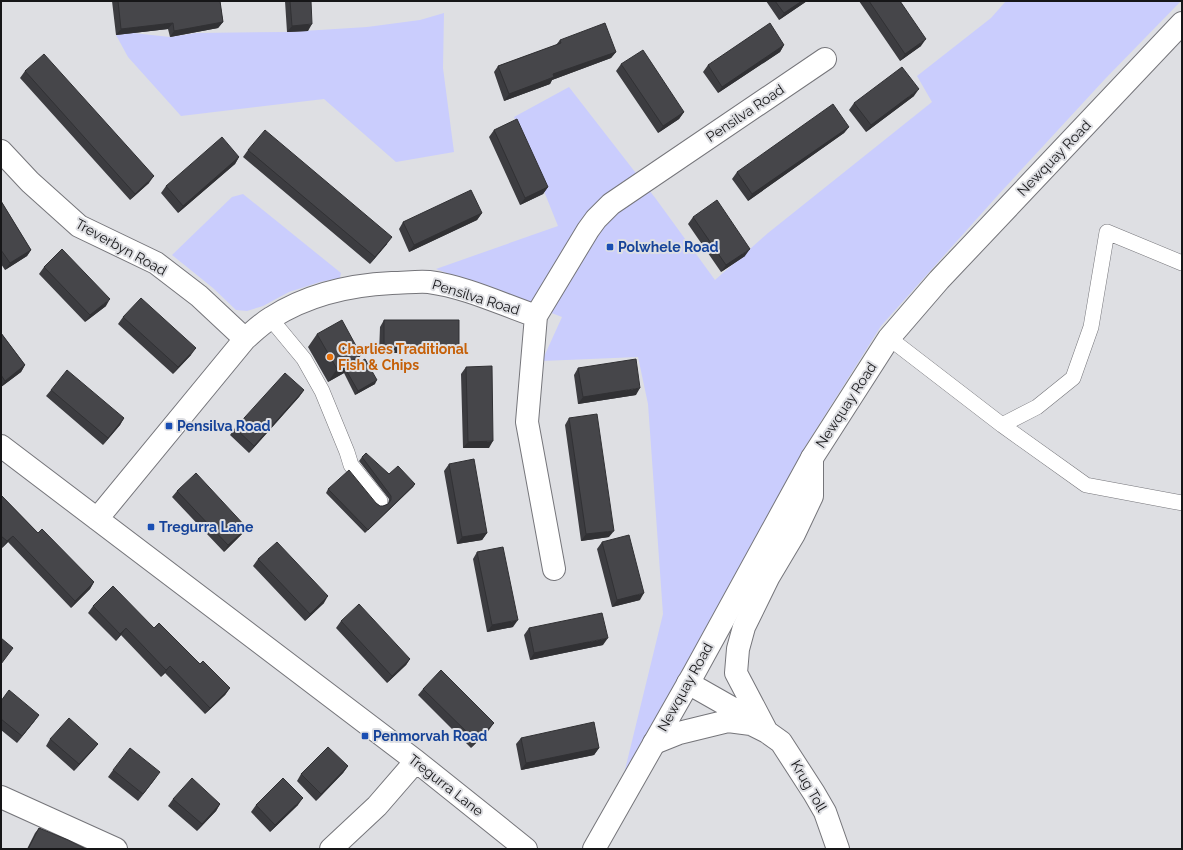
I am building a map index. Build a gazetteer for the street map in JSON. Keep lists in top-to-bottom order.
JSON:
{
  "streets": {
    "main road": [
      "Pensilva Road",
      "Newquay Road",
      "Treverbyn Road",
      "Tregurra Lane",
      "Krug Toll"
    ]
  },
  "crossings": [
    ["Pensilva Road", "Treverbyn Road"],
    ["Pensilva Road", "Tregurra Lane"],
    ["Newquay Road", "Krug Toll"]
  ],
  "places": {
    "transit": [
      "Polwhele Road",
      "Pensilva Road",
      "Tregurra Lane",
      "Penmorvah Road"
    ],
    "other": ["Charlies Traditional Fish & Chips"]
  }
}
